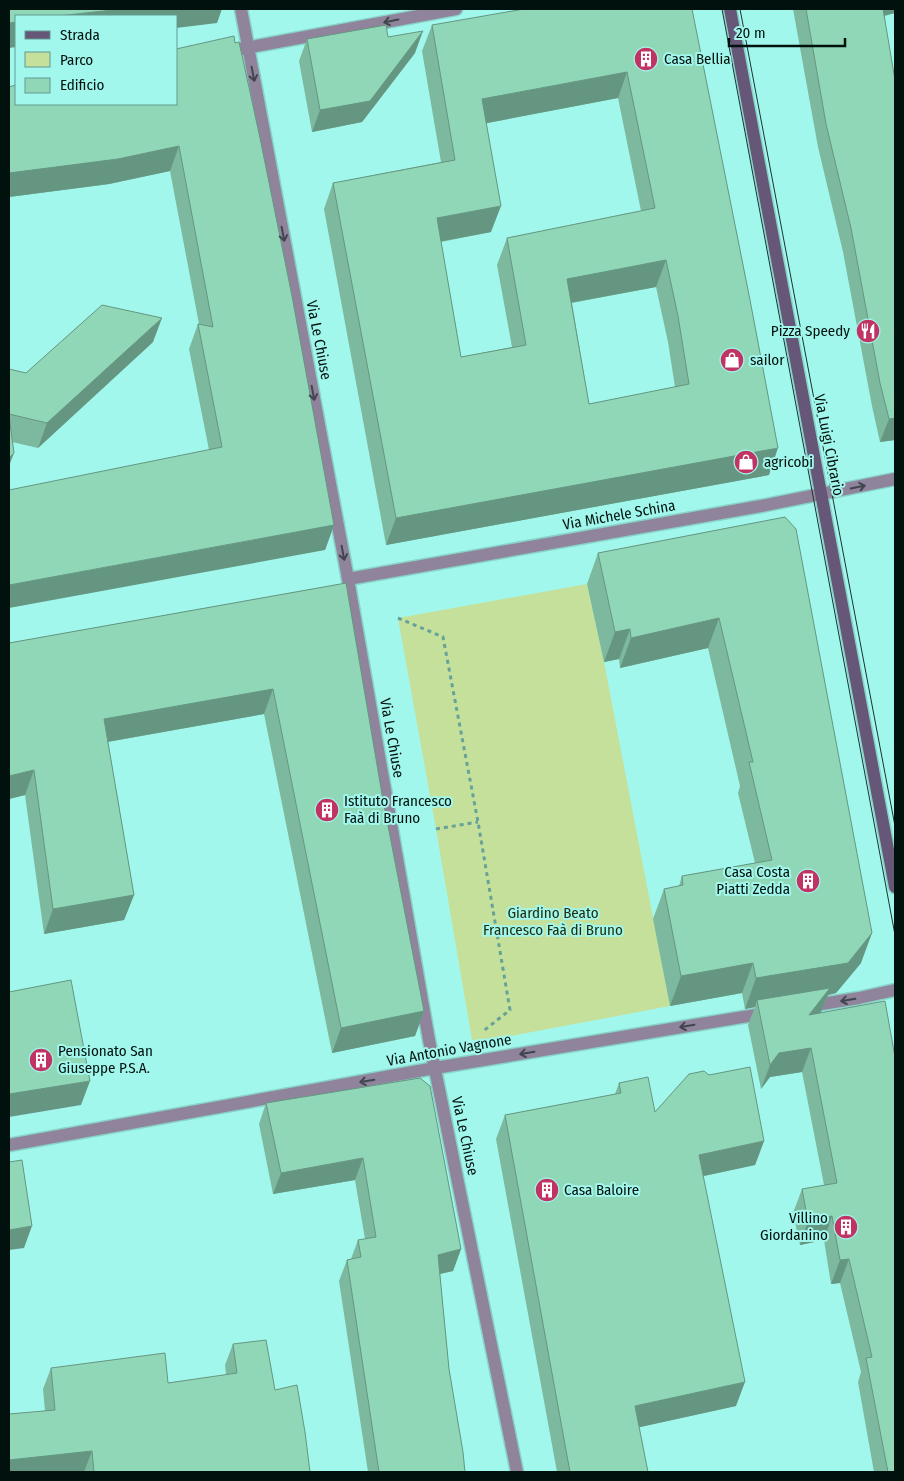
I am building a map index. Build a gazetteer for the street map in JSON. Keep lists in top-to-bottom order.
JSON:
{
  "streets": {
    "street": [
      "Via Le Chiuse",
      "Via Luigi Cibrario",
      "Via Michele Schina",
      "Via Antonio Vagnone"
    ]
  },
  "crossings": [
    ["Via Le Chiuse", "Via Michele Schina"],
    ["Via Le Chiuse", "Via Antonio Vagnone"],
    ["Via Luigi Cibrario", "Via Michele Schina"]
  ],
  "one_way": ["Via Le Chiuse", "Via Antonio Vagnone"],
  "parks": ["Giardino Beato Francesco Faà di Bruno"],
  "places": {
    "building": [
      "Casa Bellia",
      "Istituto Francesco Faà di Bruno",
      "Casa Costa Piatti Zedda",
      "Pensionato San Giuseppe P.S.A.",
      "Casa Baloire",
      "Villino Giordanino"
    ],
    "restaurant": ["Pizza Speedy"],
    "shop": ["sailor", "agricobi"]
  },
  "legend": ["Strada", "Parco", "Edificio"],
  "scale_bar": "20 m"
}
